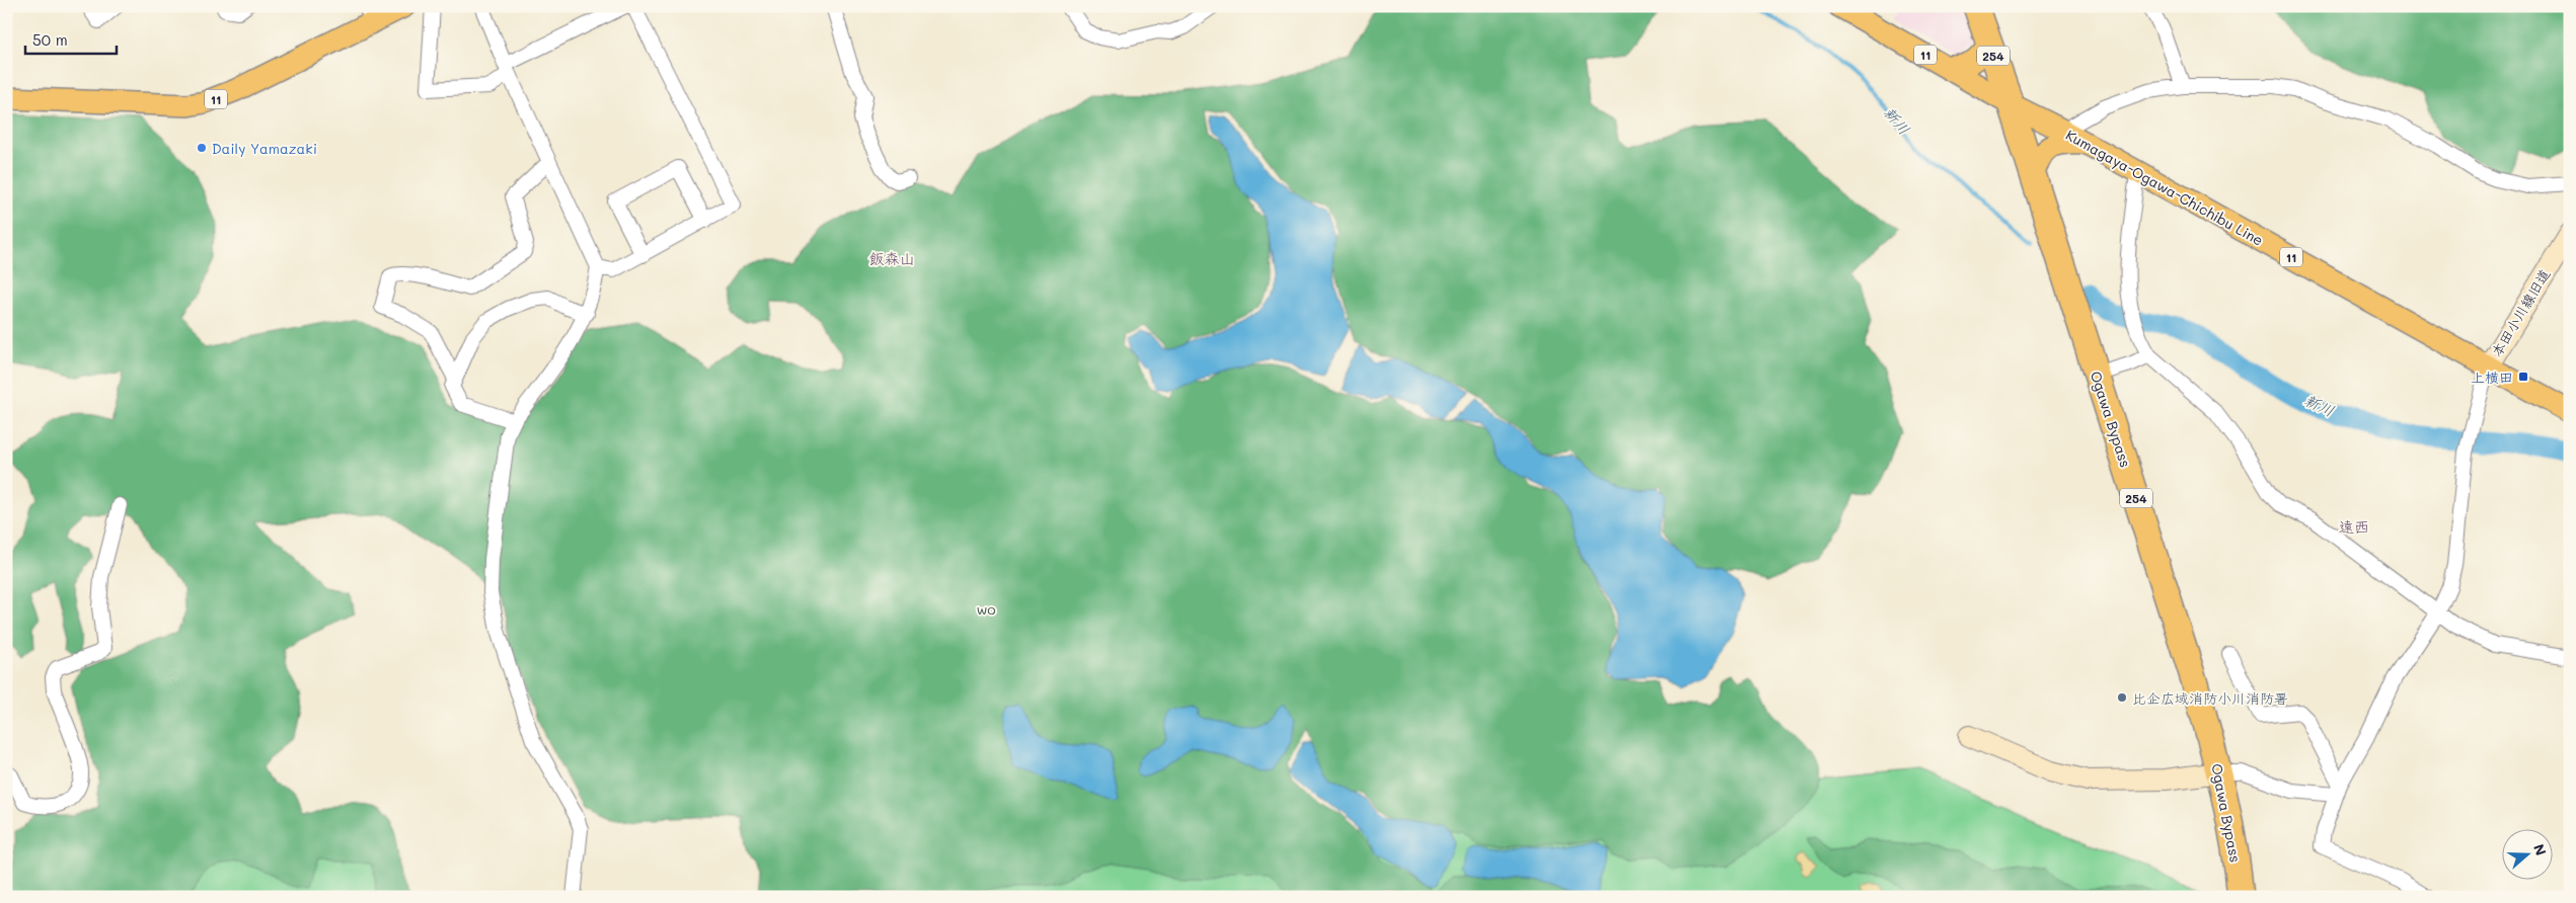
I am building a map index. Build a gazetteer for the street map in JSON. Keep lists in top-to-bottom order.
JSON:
{
  "streets": {
    "highway": ["254", "Ogawa Bypass"],
    "main road": ["11", "Kumagaya-Ogawa-Chichibu Line"],
    "street": ["本田小川線旧道"]
  },
  "crossings": [
    ["Kumagaya-Ogawa-Chichibu Line", "本田小川線旧道"],
    ["Kumagaya-Ogawa-Chichibu Line", "Ogawa Bypass"]
  ],
  "districts": ["飯森山", "遠西"],
  "water": ["新川"],
  "parks": ["wo"],
  "places": {
    "other": ["Daily Yamazaki", "比企広域消防小川消防署"],
    "transit": ["上横田"]
  },
  "scale_bar": "50 m",
  "north": "right"
}
